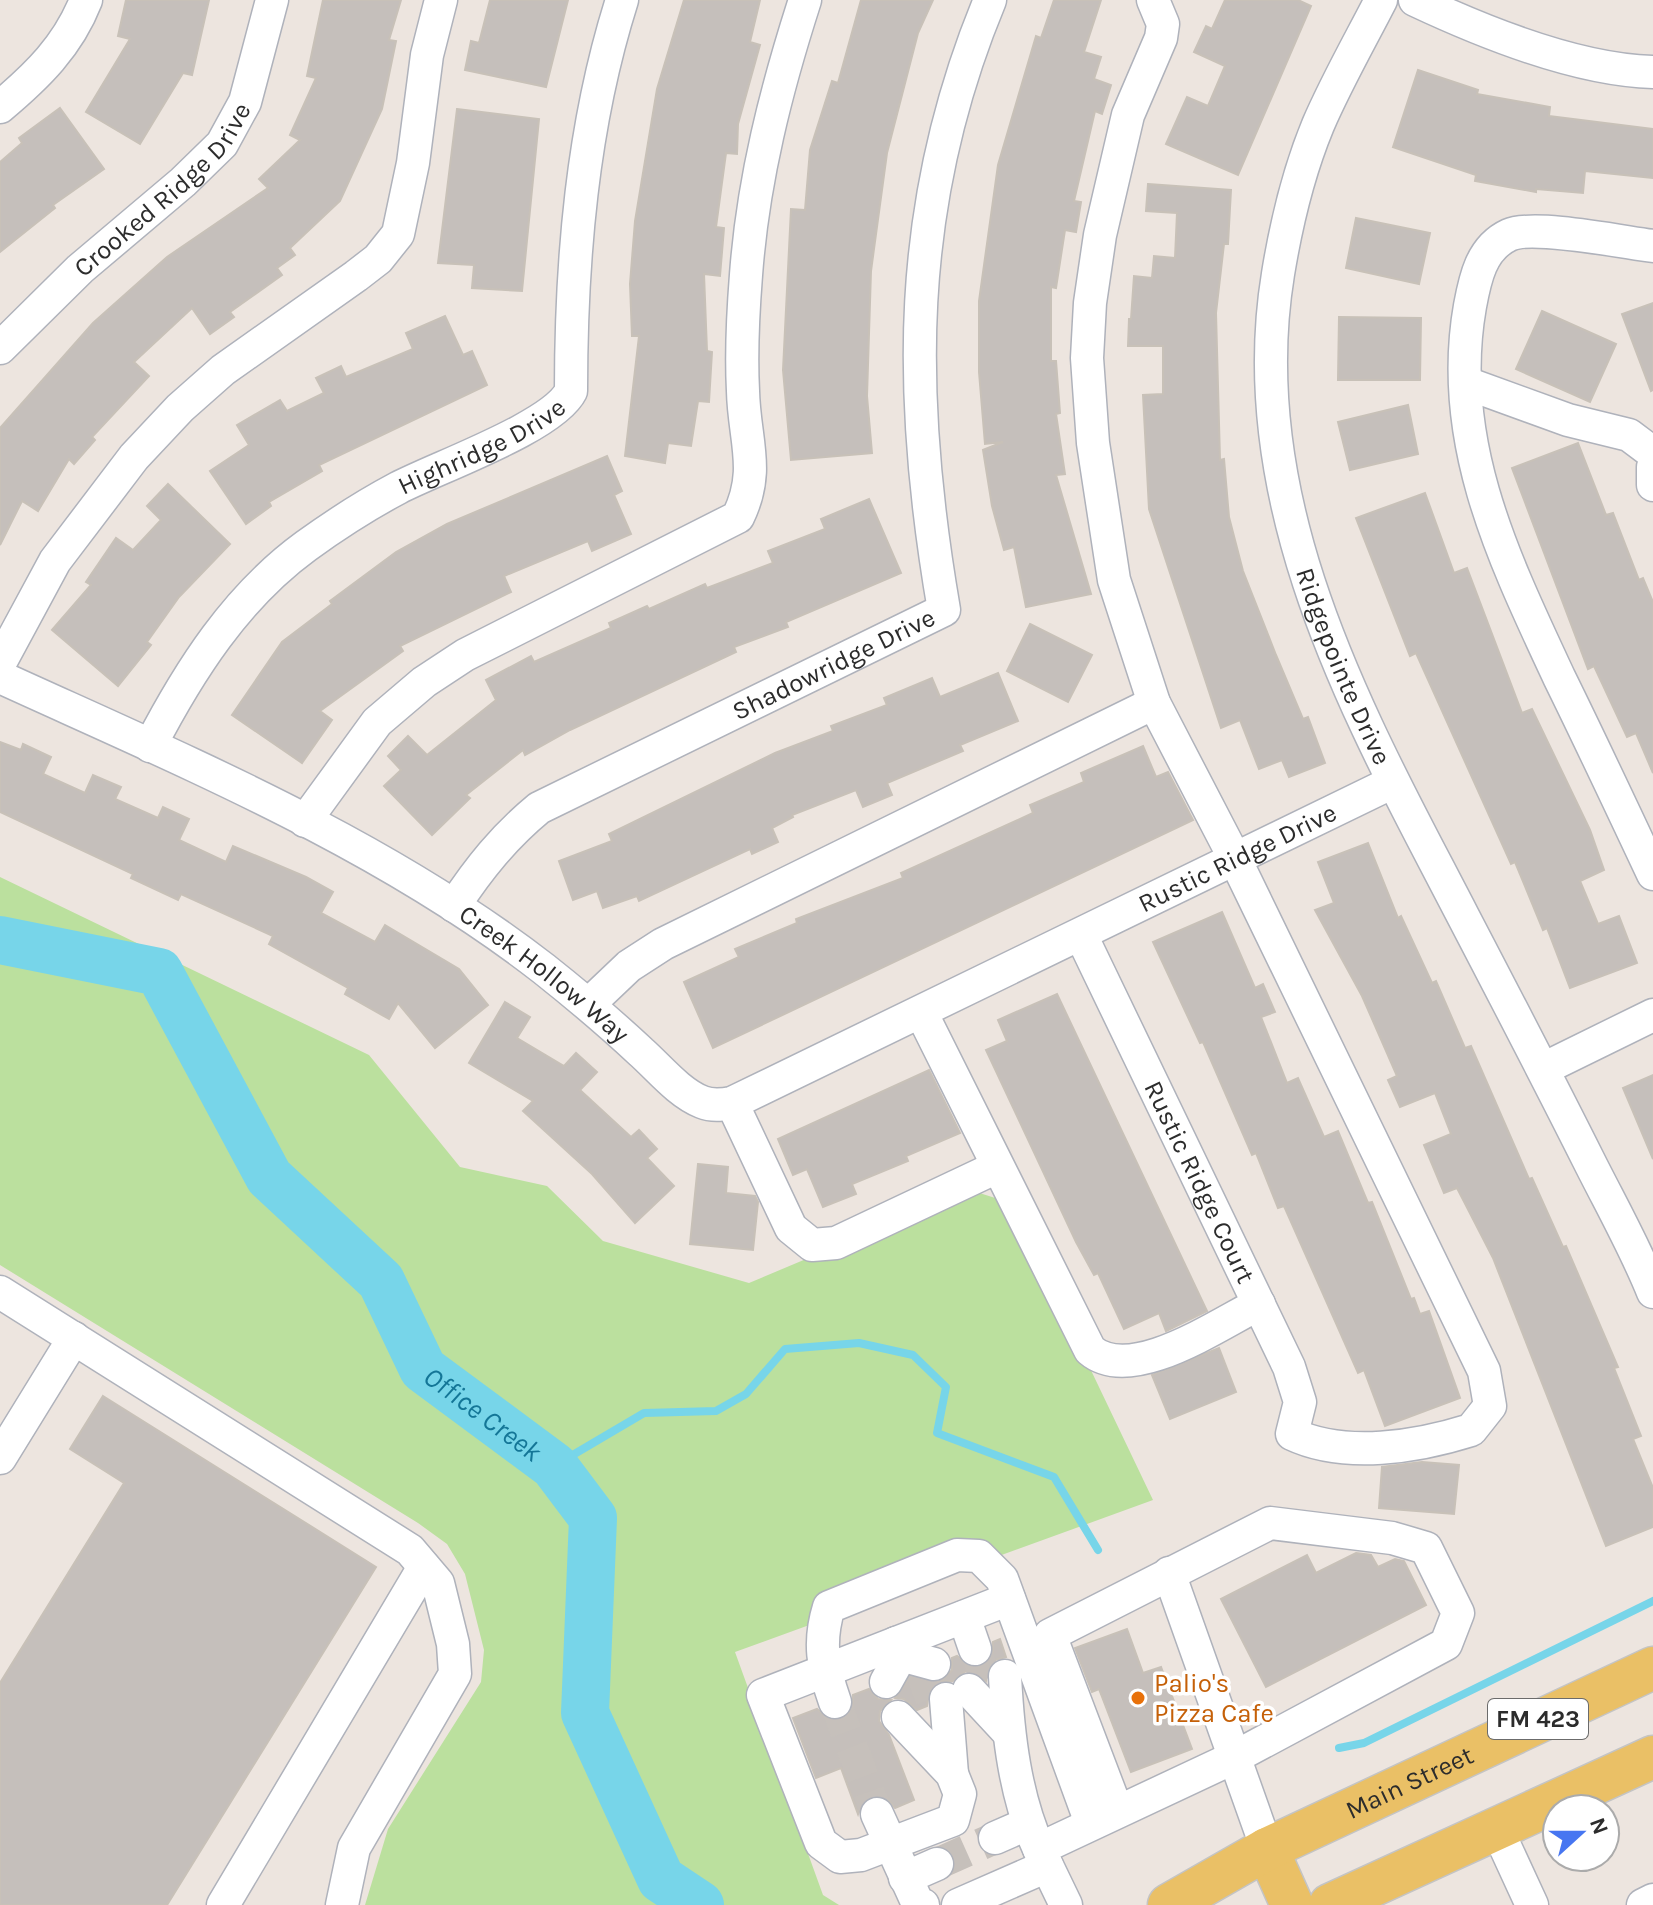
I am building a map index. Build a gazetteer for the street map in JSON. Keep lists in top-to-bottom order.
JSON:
{
  "streets": {
    "main road": ["FM 423", "Main Street"],
    "street": [
      "Crooked Ridge Drive",
      "Highridge Drive",
      "Shadowridge Drive",
      "Ridgepointe Drive",
      "Rustic Ridge Drive",
      "Creek Hollow Way",
      "Rustic Ridge Court"
    ]
  },
  "crossings": [
    ["Highridge Drive", "Creek Hollow Way"],
    ["Shadowridge Drive", "Creek Hollow Way"],
    ["Ridgepointe Drive", "Rustic Ridge Drive"],
    ["Rustic Ridge Drive", "Rustic Ridge Court"]
  ],
  "water": ["Office Creek"],
  "places": ["Palio's Pizza Cafe"],
  "north": "right"
}
